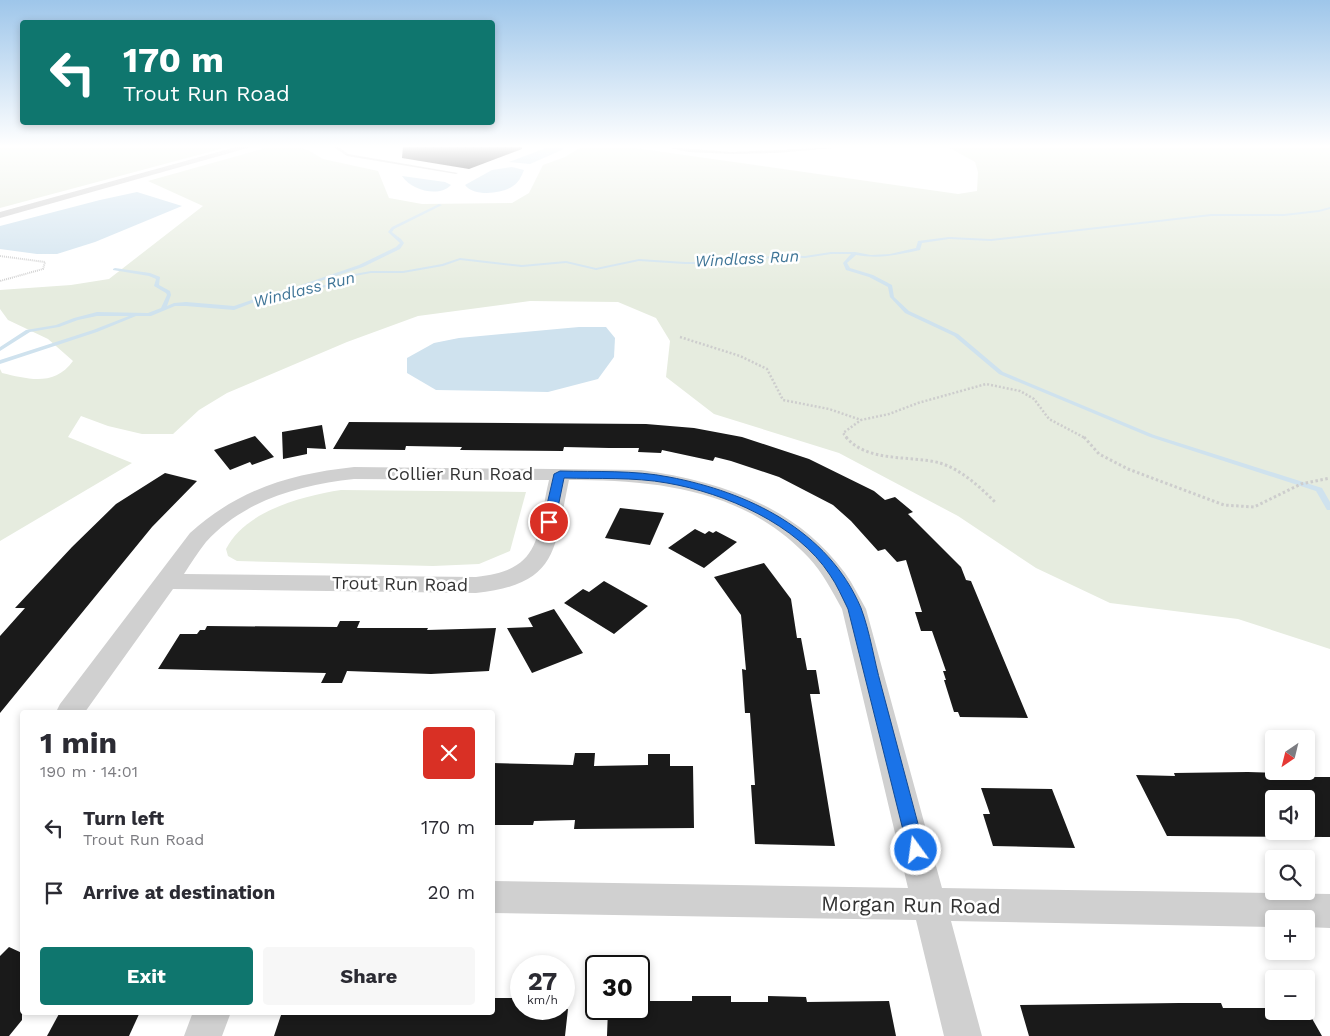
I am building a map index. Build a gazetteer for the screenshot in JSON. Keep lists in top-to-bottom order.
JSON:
{
  "streets": {
    "street": ["Collier Run Road", "Trout Run Road", "Morgan Run Road"]
  },
  "crossings": [
    ["Collier Run Road", "Trout Run Road"],
    ["Collier Run Road", "Morgan Run Road"]
  ],
  "water": ["Windlass Run"],
  "north": "bottom left",
  "page": {
    "turn": ["170 m", "Trout Run Road"],
    "heading": ["1 min", "190 m · 14:01"],
    "map_buttons": ["+", "−"],
    "list": [
      {
        "name": "Turn left",
        "note": "Trout Run Road",
        "value": "170 m"
      },
      {
        "name": "Arrive at destination",
        "value": "20 m"
      }
    ],
    "buttons": ["Exit", "Share"],
    "speed": "27 km/h",
    "limit": "30"
  }
}
